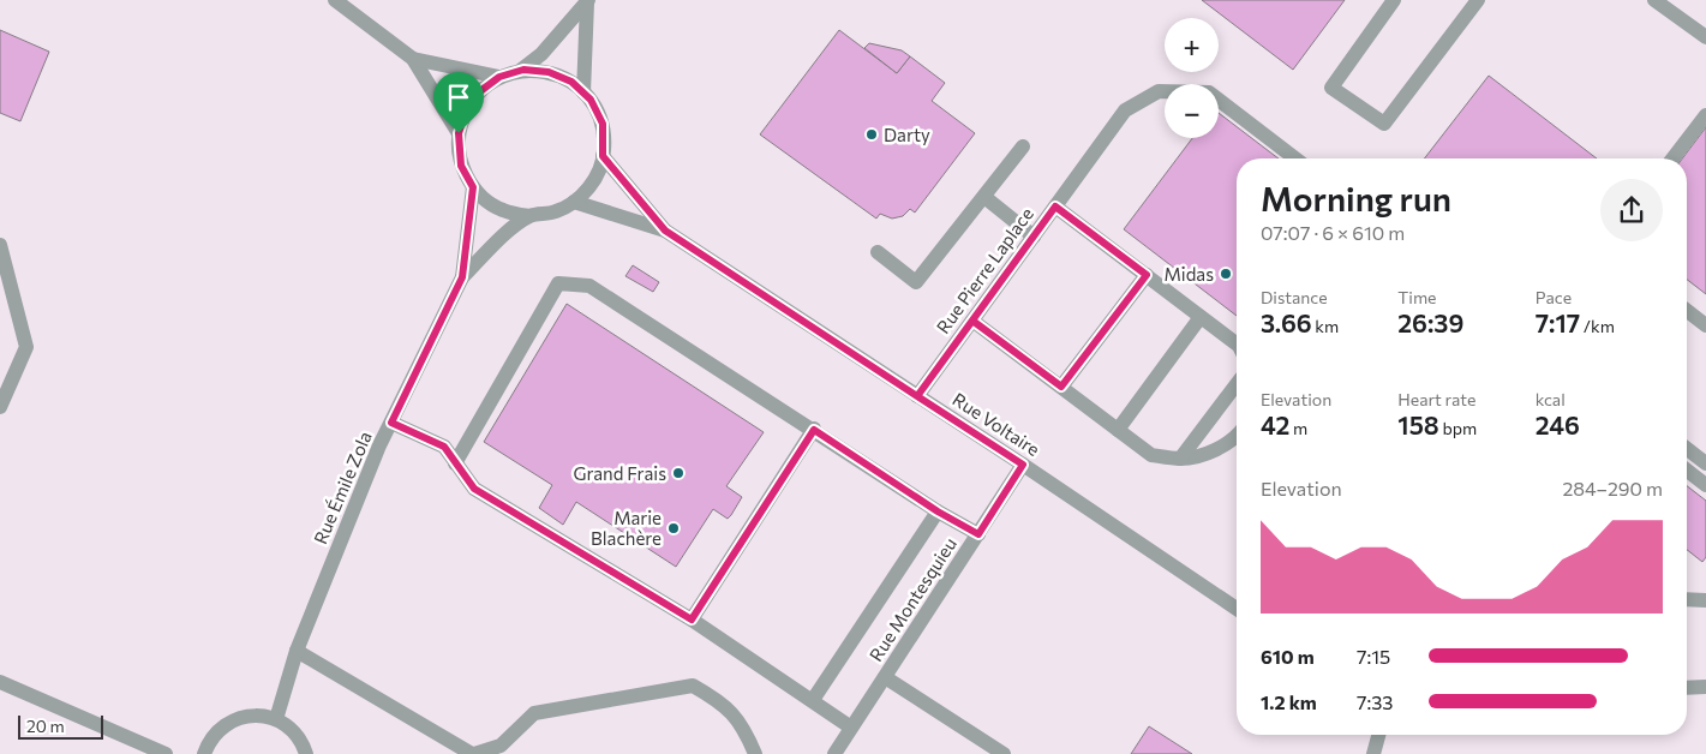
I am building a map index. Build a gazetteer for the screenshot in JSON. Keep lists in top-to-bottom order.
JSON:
{
  "streets": {
    "street": [
      "Rue Pierre Laplace",
      "Rue Voltaire",
      "Rue Émile Zola",
      "Rue Montesquieu"
    ]
  },
  "crossings": [
    ["Rue Pierre Laplace", "Rue Voltaire"],
    ["Rue Voltaire", "Rue Émile Zola"],
    ["Rue Voltaire", "Rue Montesquieu"]
  ],
  "places": [
    "Darty",
    "Midas",
    "Grand Frais",
    "Marie Blachère"
  ],
  "scale_bar": "20 m",
  "page": {
    "map_buttons": ["+", "−"],
    "heading": ["Morning run", "07:07 · 6 × 610 m"],
    "stats": [
      ["Distance", "3.66 km"],
      ["Time", "26:39"],
      ["Pace", "7:17 /km"],
      ["Elevation", "42 m"],
      ["Heart rate", "158 bpm"],
      ["kcal", "246"]
    ],
    "chart": ["Elevation", "284–290 m"],
    "list": [
      {
        "name": "610 m",
        "note": "7:15"
      },
      {
        "name": "1.2 km",
        "note": "7:33"
      }
    ],
    "scale": "20 m"
  }
}
